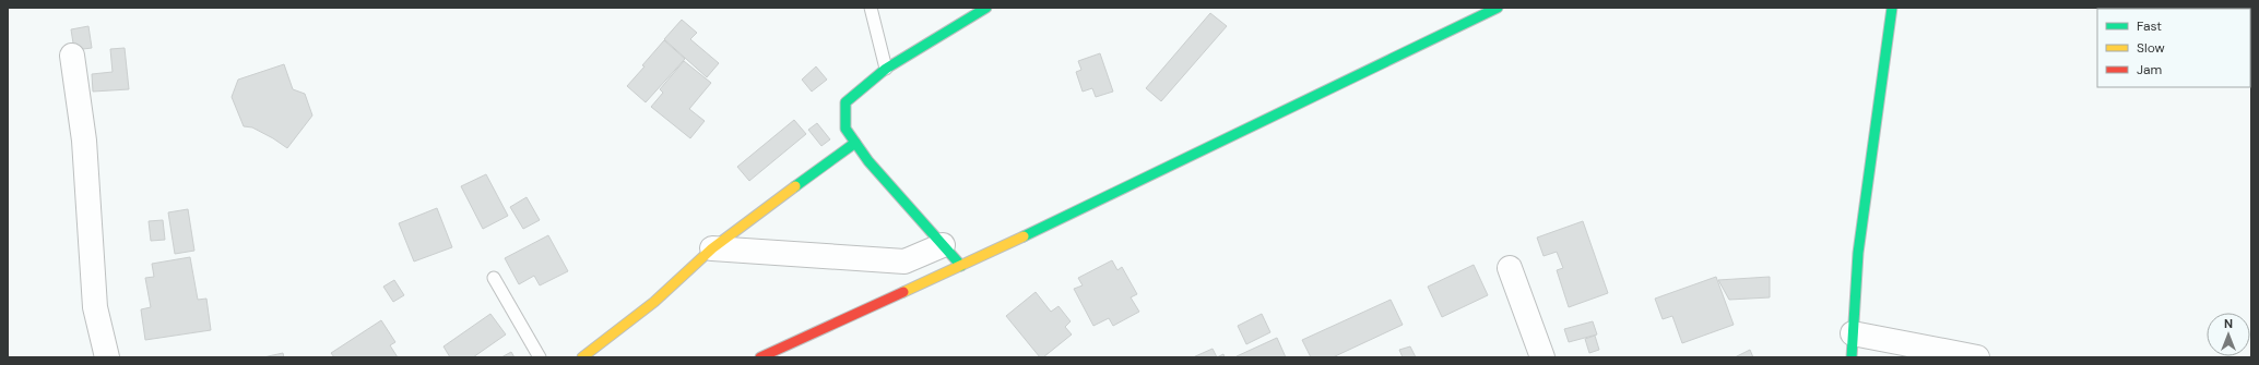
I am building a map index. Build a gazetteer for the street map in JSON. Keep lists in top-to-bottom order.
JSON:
{
  "legend": ["Fast", "Slow", "Jam"],
  "north": "top"
}
